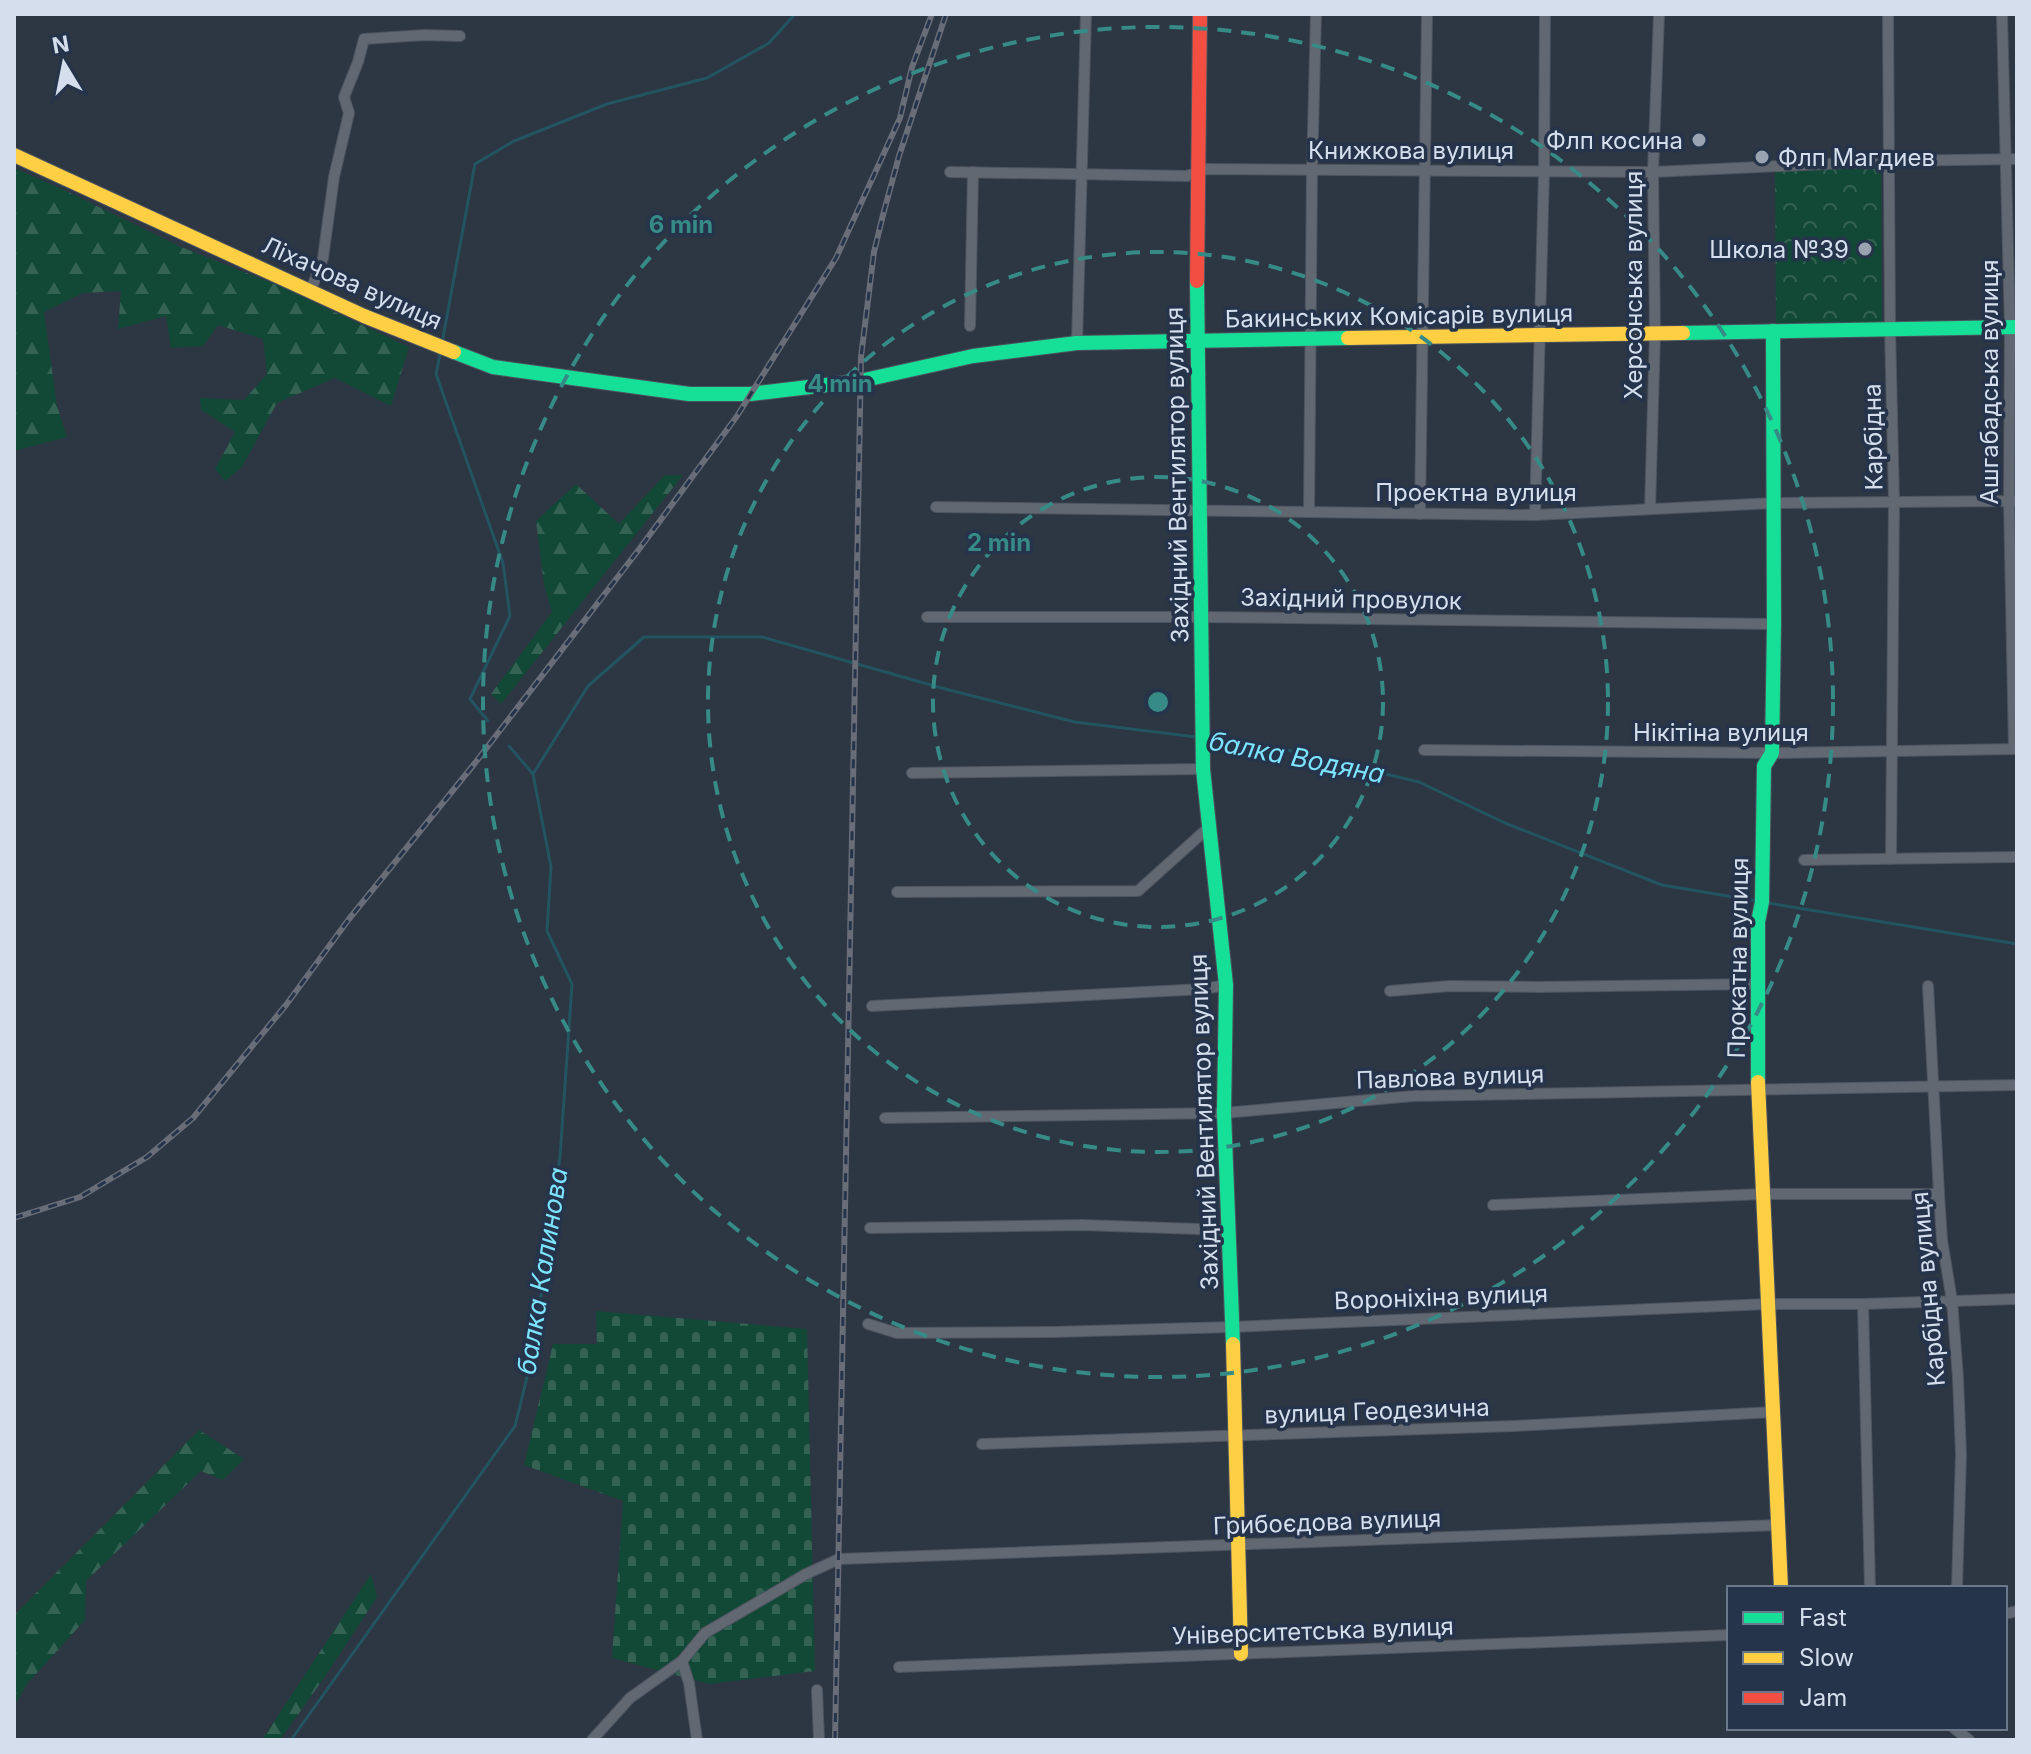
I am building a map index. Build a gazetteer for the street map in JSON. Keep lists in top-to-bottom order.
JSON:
{
  "streets": {
    "street": [
      "Книжкова вулиця",
      "Ліхачова вулиця",
      "Херсонська вулиця",
      "Бакинських Комісарів вулиця",
      "Ашгабадська вулиця",
      "Карбідна",
      "Західний Вентилятор вулиця",
      "Проектна вулиця",
      "Західний провулок",
      "Нікітіна вулиця",
      "Прокатна вулиця",
      "Павлова вулиця",
      "Карбідна вулиця",
      "Вороніхіна вулиця",
      "вулиця Геодезична",
      "Грибоєдова вулиця",
      "Університетська вулиця"
    ]
  },
  "crossings": [
    ["Книжкова вулиця", "Херсонська вулиця"],
    ["Книжкова вулиця", "Ашгабадська вулиця"],
    ["Книжкова вулиця", "Карбідна"],
    ["Книжкова вулиця", "Західний Вентилятор вулиця"],
    ["Ліхачова вулиця", "Бакинських Комісарів вулиця"],
    ["Херсонська вулиця", "Бакинських Комісарів вулиця"],
    ["Херсонська вулиця", "Проектна вулиця"],
    ["Бакинських Комісарів вулиця", "Ашгабадська вулиця"],
    ["Бакинських Комісарів вулиця", "Карбідна"],
    ["Бакинських Комісарів вулиця", "Західний Вентилятор вулиця"],
    ["Бакинських Комісарів вулиця", "Прокатна вулиця"],
    ["Ашгабадська вулиця", "Проектна вулиця"],
    ["Ашгабадська вулиця", "Нікітіна вулиця"],
    ["Карбідна", "Проектна вулиця"],
    ["Карбідна", "Нікітіна вулиця"],
    ["Західний Вентилятор вулиця", "Проектна вулиця"],
    ["Західний Вентилятор вулиця", "Західний провулок"],
    ["Західний Вентилятор вулиця", "Павлова вулиця"],
    ["Західний Вентилятор вулиця", "Вороніхіна вулиця"],
    ["Західний Вентилятор вулиця", "вулиця Геодезична"],
    ["Західний Вентилятор вулиця", "Грибоєдова вулиця"],
    ["Західний Вентилятор вулиця", "Університетська вулиця"],
    ["Проектна вулиця", "Прокатна вулиця"],
    ["Західний провулок", "Прокатна вулиця"],
    ["Нікітіна вулиця", "Прокатна вулиця"],
    ["Прокатна вулиця", "Павлова вулиця"],
    ["Прокатна вулиця", "Вороніхіна вулиця"],
    ["Прокатна вулиця", "вулиця Геодезична"],
    ["Прокатна вулиця", "Грибоєдова вулиця"],
    ["Павлова вулиця", "Карбідна вулиця"],
    ["Карбідна вулиця", "Вороніхіна вулиця"]
  ],
  "water": ["балка Водяна", "балка Калинова"],
  "places": ["Флп косина", "Флп Магдиев", "Школа №39"],
  "legend": ["Fast", "Slow", "Jam"],
  "north": "top",
  "rings": ["6 min", "4 min", "2 min"]
}
